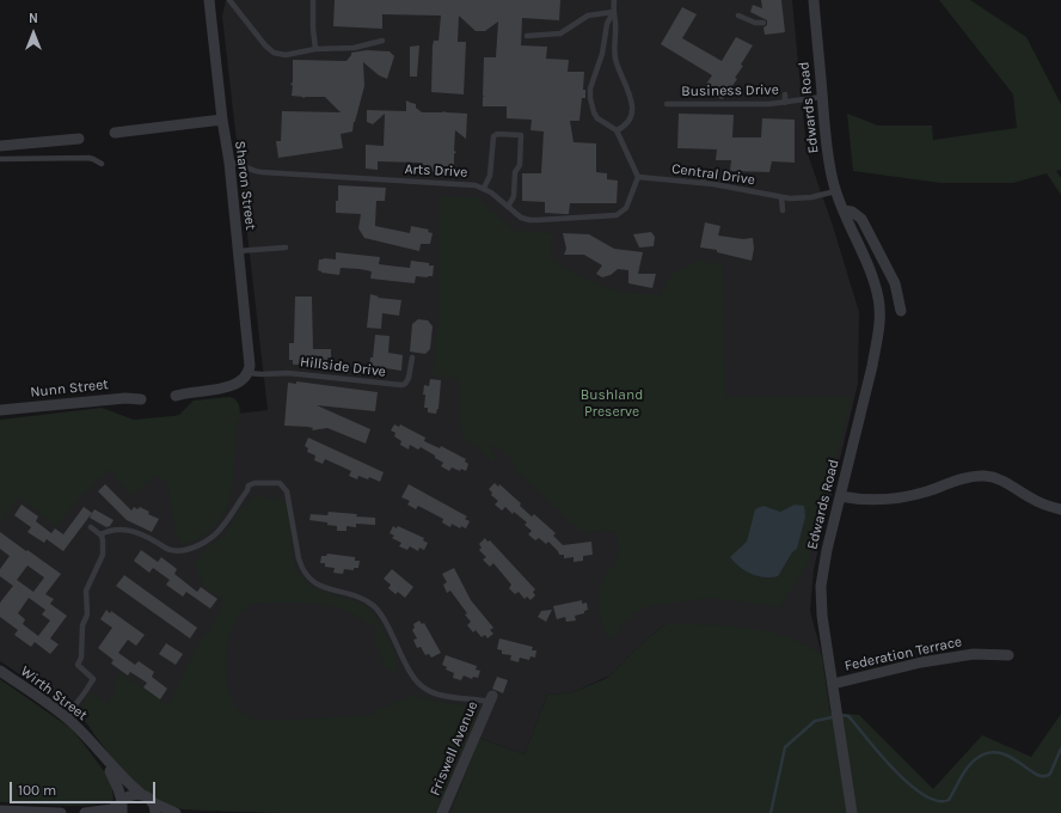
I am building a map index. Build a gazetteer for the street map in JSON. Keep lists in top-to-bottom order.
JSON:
{
  "streets": {
    "street": [
      "Edwards Road",
      "Sharon Street",
      "Nunn Street",
      "Federation Terrace",
      "Wirth Street",
      "Friswell Avenue"
    ],
    "lane": [
      "Business Drive",
      "Arts Drive",
      "Central Drive",
      "Hillside Drive"
    ]
  },
  "crossings": [
    ["Business Drive", "Edwards Road"],
    ["Edwards Road", "Central Drive"],
    ["Edwards Road", "Federation Terrace"],
    ["Arts Drive", "Central Drive"],
    ["Arts Drive", "Sharon Street"],
    ["Sharon Street", "Hillside Drive"]
  ],
  "parks": ["Bushland Preserve"],
  "scale_bar": "100 m",
  "north": "top"
}
